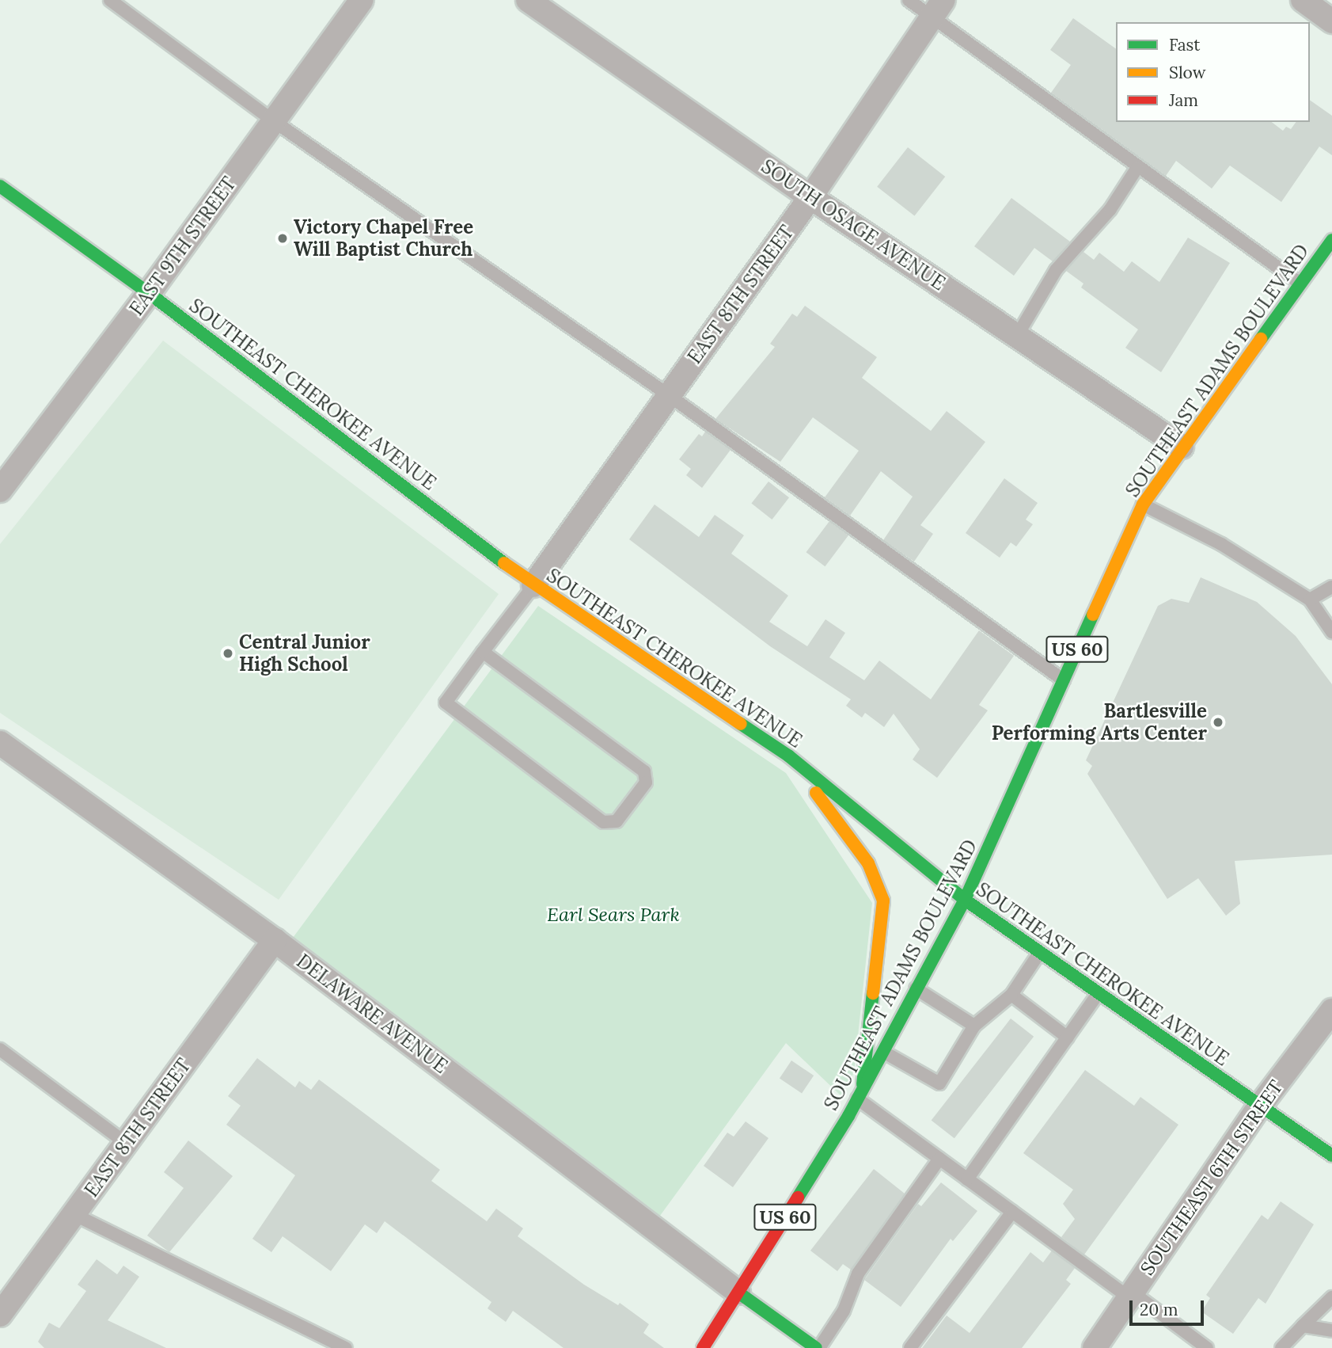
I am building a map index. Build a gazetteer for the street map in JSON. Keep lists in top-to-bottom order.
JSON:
{
  "streets": {
    "main road": ["SOUTHEAST ADAMS BOULEVARD", "SOUTHEAST CHEROKEE AVENUE", "US 60"],
    "street": [
      "SOUTH OSAGE AVENUE",
      "EAST 9TH STREET",
      "EAST 8TH STREET",
      "DELAWARE AVENUE",
      "SOUTHEAST 6TH STREET"
    ]
  },
  "crossings": [
    ["SOUTH OSAGE AVENUE", "EAST 8TH STREET"],
    ["SOUTH OSAGE AVENUE", "SOUTHEAST ADAMS BOULEVARD"],
    ["EAST 9TH STREET", "SOUTHEAST CHEROKEE AVENUE"],
    ["EAST 8TH STREET", "SOUTHEAST CHEROKEE AVENUE"],
    ["EAST 8TH STREET", "DELAWARE AVENUE"],
    ["SOUTHEAST ADAMS BOULEVARD", "SOUTHEAST CHEROKEE AVENUE"],
    ["SOUTHEAST ADAMS BOULEVARD", "DELAWARE AVENUE"],
    ["SOUTHEAST CHEROKEE AVENUE", "SOUTHEAST 6TH STREET"]
  ],
  "parks": ["Earl Sears Park"],
  "places": ["Victory Chapel Free Will Baptist Church", "Central Junior High School", "Bartlesville Performing Arts Center"],
  "legend": ["Fast", "Slow", "Jam"],
  "scale_bar": "20 m"
}
